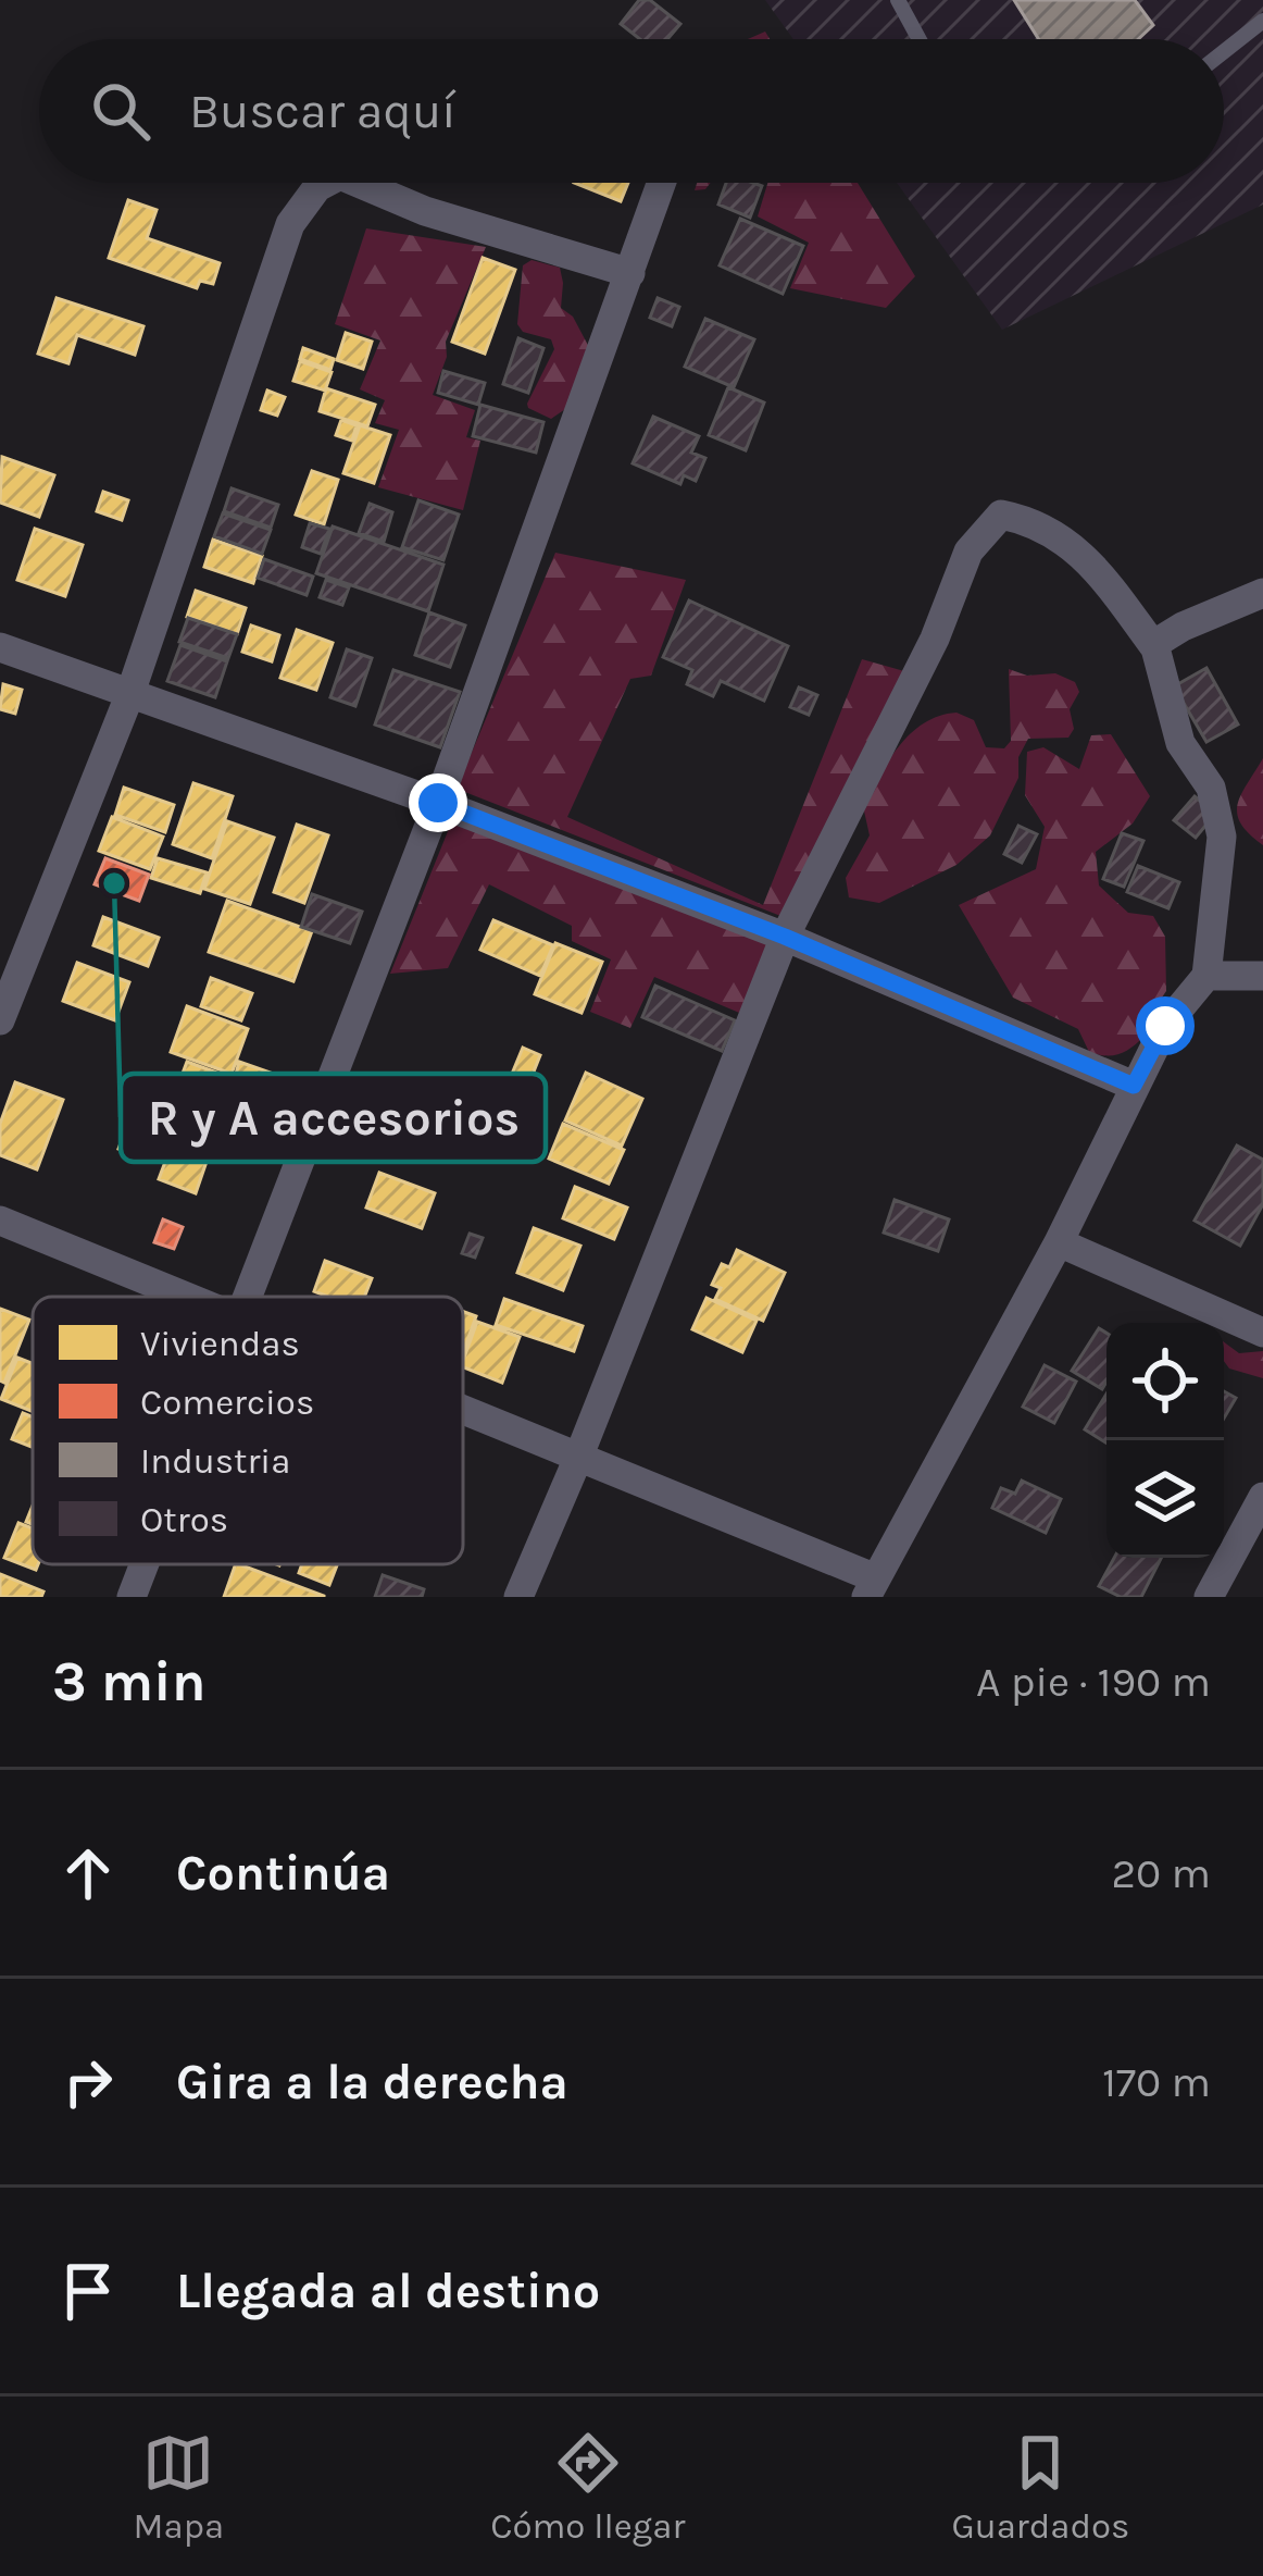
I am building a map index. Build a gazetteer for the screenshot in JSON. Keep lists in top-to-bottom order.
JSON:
{
  "places": ["R y A accesorios"],
  "legend": [
    "Viviendas",
    "Comercios",
    "Industria",
    "Otros"
  ],
  "page": {
    "search": "Buscar aquí",
    "heading": ["3 min", "A pie · 190 m"],
    "list": [
      ["Continúa", "20 m"],
      ["Gira a la derecha", "170 m"],
      "Llegada al destino"
    ],
    "nav": ["Mapa", "Cómo llegar", "Guardados"]
  }
}
